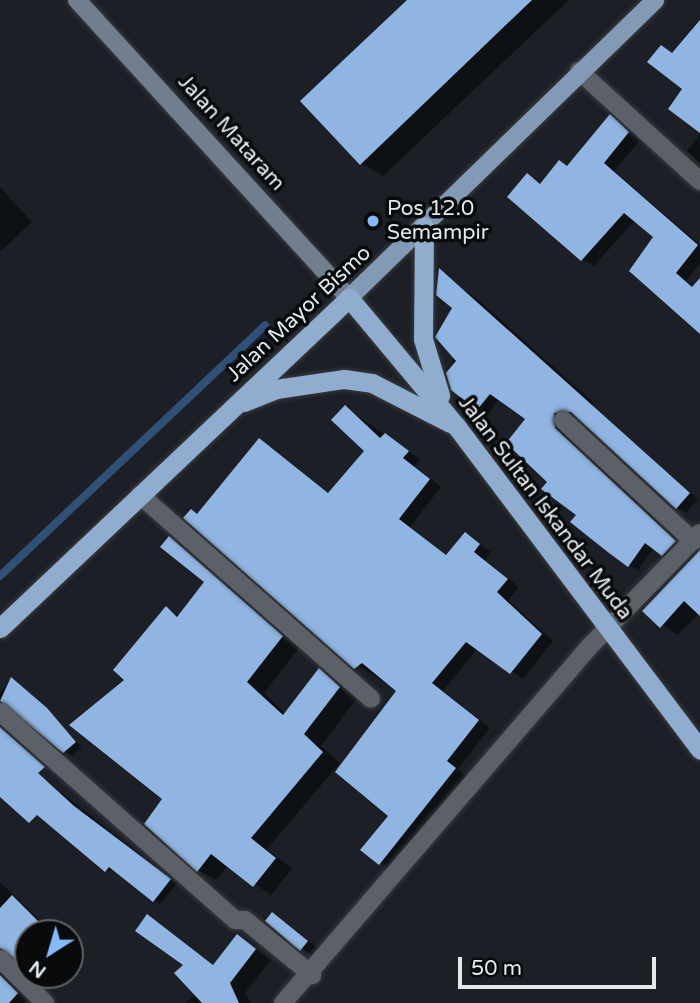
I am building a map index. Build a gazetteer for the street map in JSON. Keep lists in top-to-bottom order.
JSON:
{
  "streets": {
    "highway": ["Jalan Mayor Bismo", "Jalan Sultan Iskandar Muda"],
    "main road": ["Jalan Mataram"]
  },
  "crossings": [
    ["Jalan Mataram", "Jalan Mayor Bismo"],
    ["Jalan Mataram", "Jalan Sultan Iskandar Muda"],
    ["Jalan Mayor Bismo", "Jalan Sultan Iskandar Muda"]
  ],
  "places": ["Pos 12.0 Semampir"],
  "scale_bar": "50 m",
  "north": "bottom left"
}
